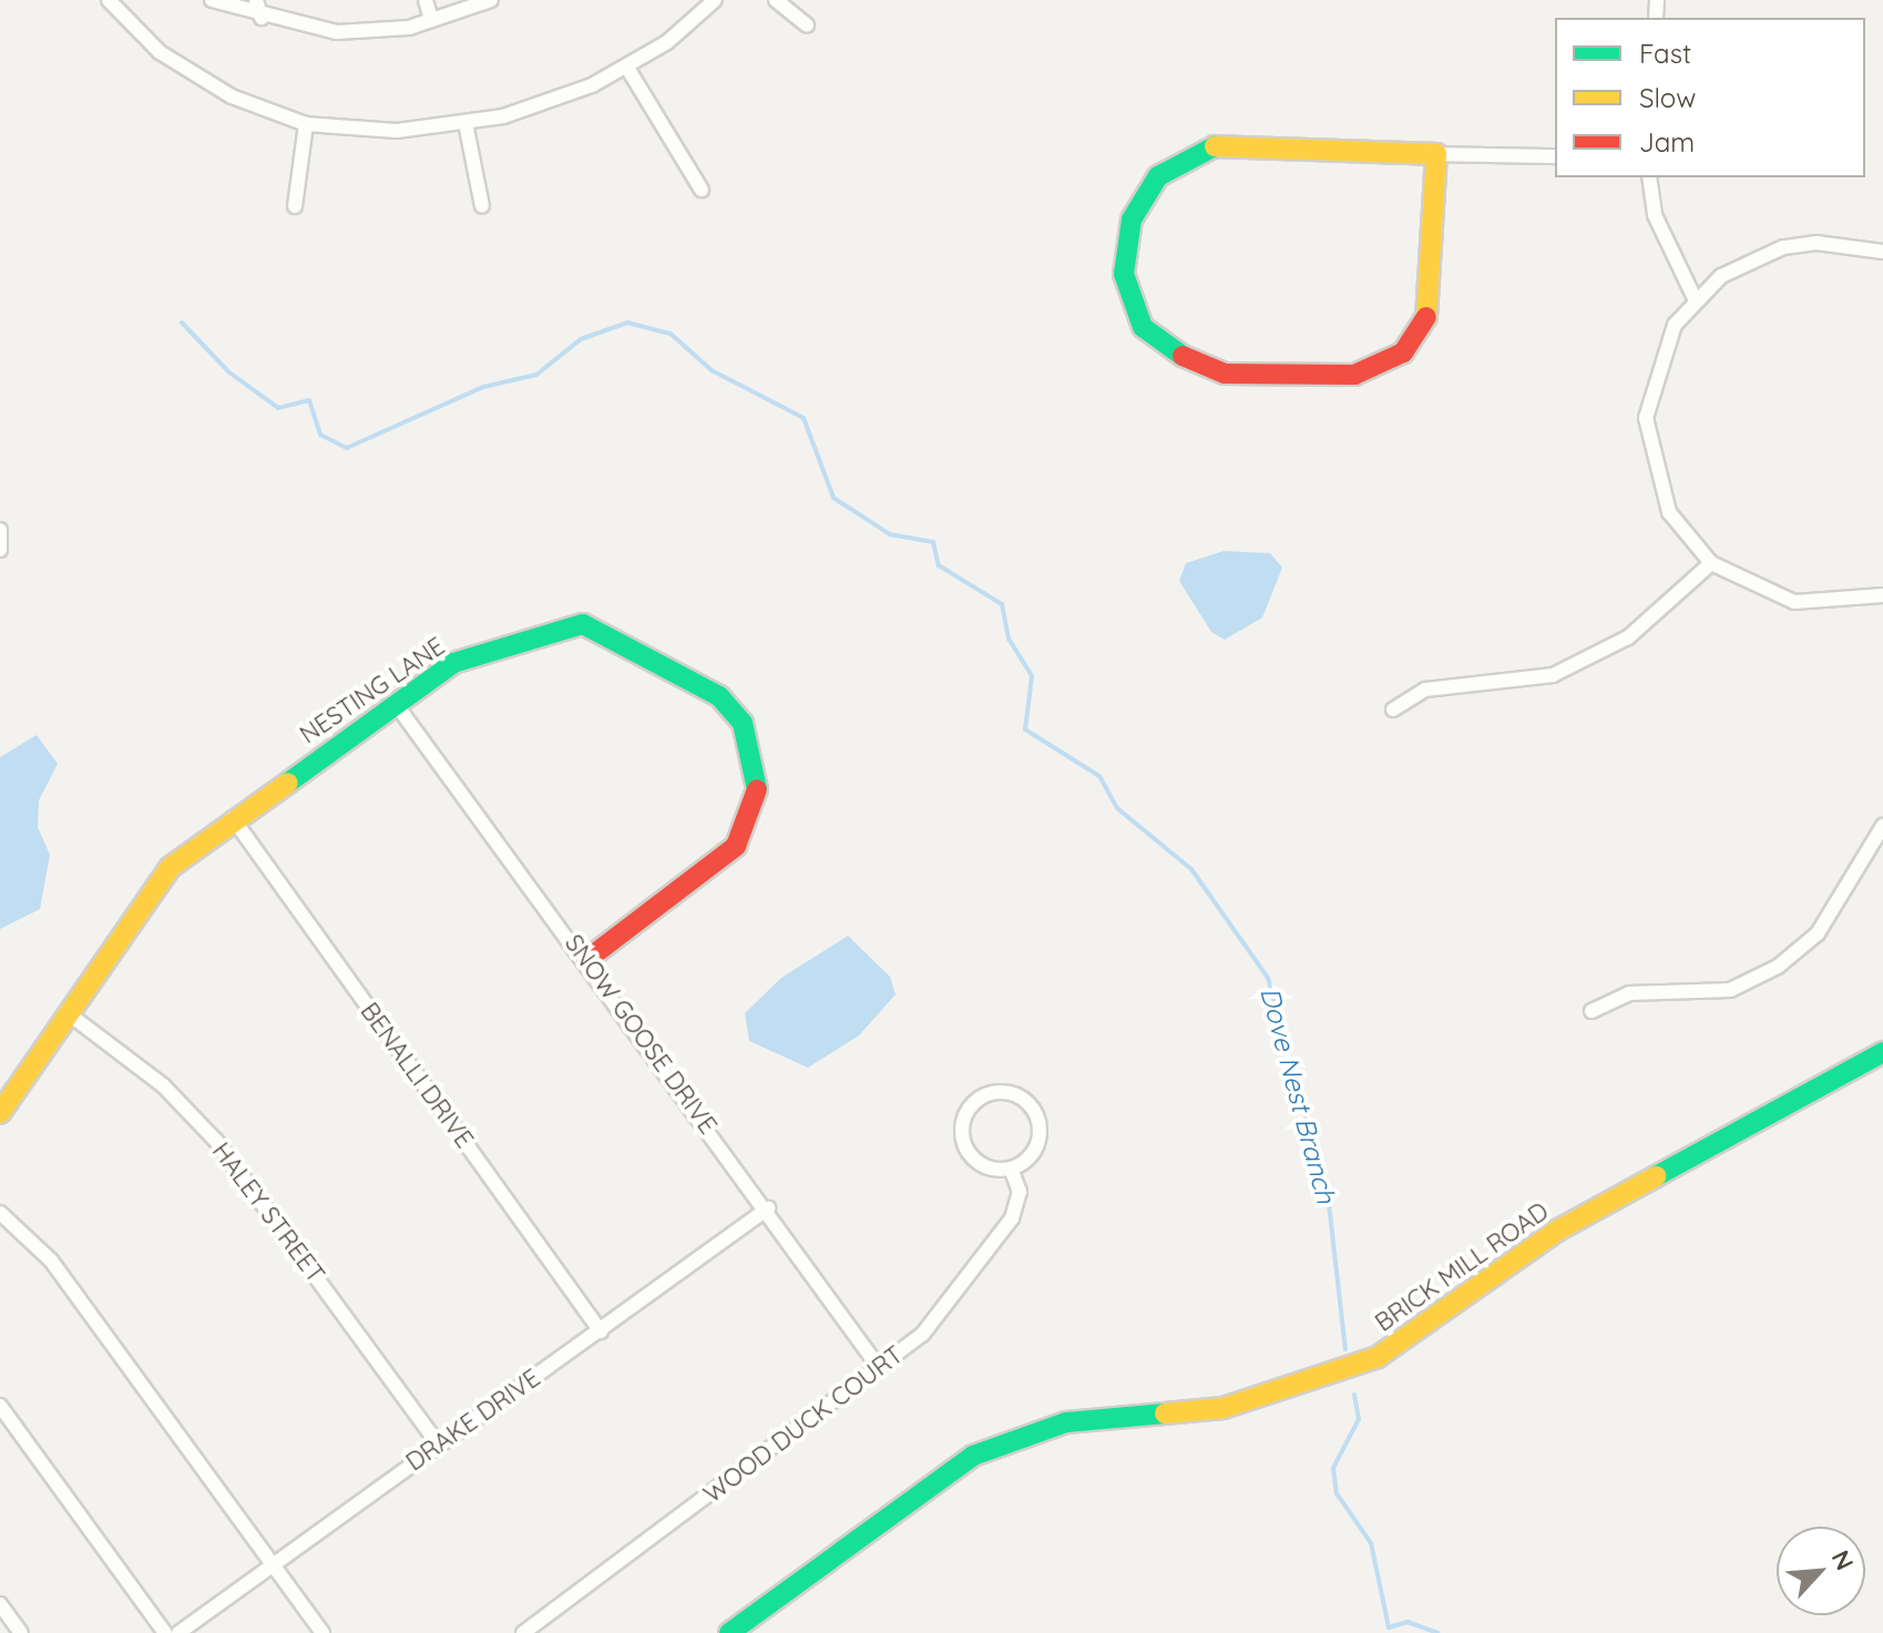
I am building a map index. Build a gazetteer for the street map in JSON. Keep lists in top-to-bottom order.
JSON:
{
  "streets": {
    "street": [
      "NESTING LANE",
      "SNOW GOOSE DRIVE",
      "BENALLI DRIVE",
      "HALEY STREET",
      "BRICK MILL ROAD",
      "DRAKE DRIVE",
      "WOOD DUCK COURT"
    ]
  },
  "crossings": [
    ["NESTING LANE", "SNOW GOOSE DRIVE"],
    ["NESTING LANE", "BENALLI DRIVE"],
    ["NESTING LANE", "HALEY STREET"],
    ["SNOW GOOSE DRIVE", "DRAKE DRIVE"],
    ["SNOW GOOSE DRIVE", "WOOD DUCK COURT"],
    ["BENALLI DRIVE", "DRAKE DRIVE"],
    ["HALEY STREET", "DRAKE DRIVE"]
  ],
  "water": ["Dove Nest Branch"],
  "legend": ["Fast", "Slow", "Jam"],
  "north": "top right"
}
